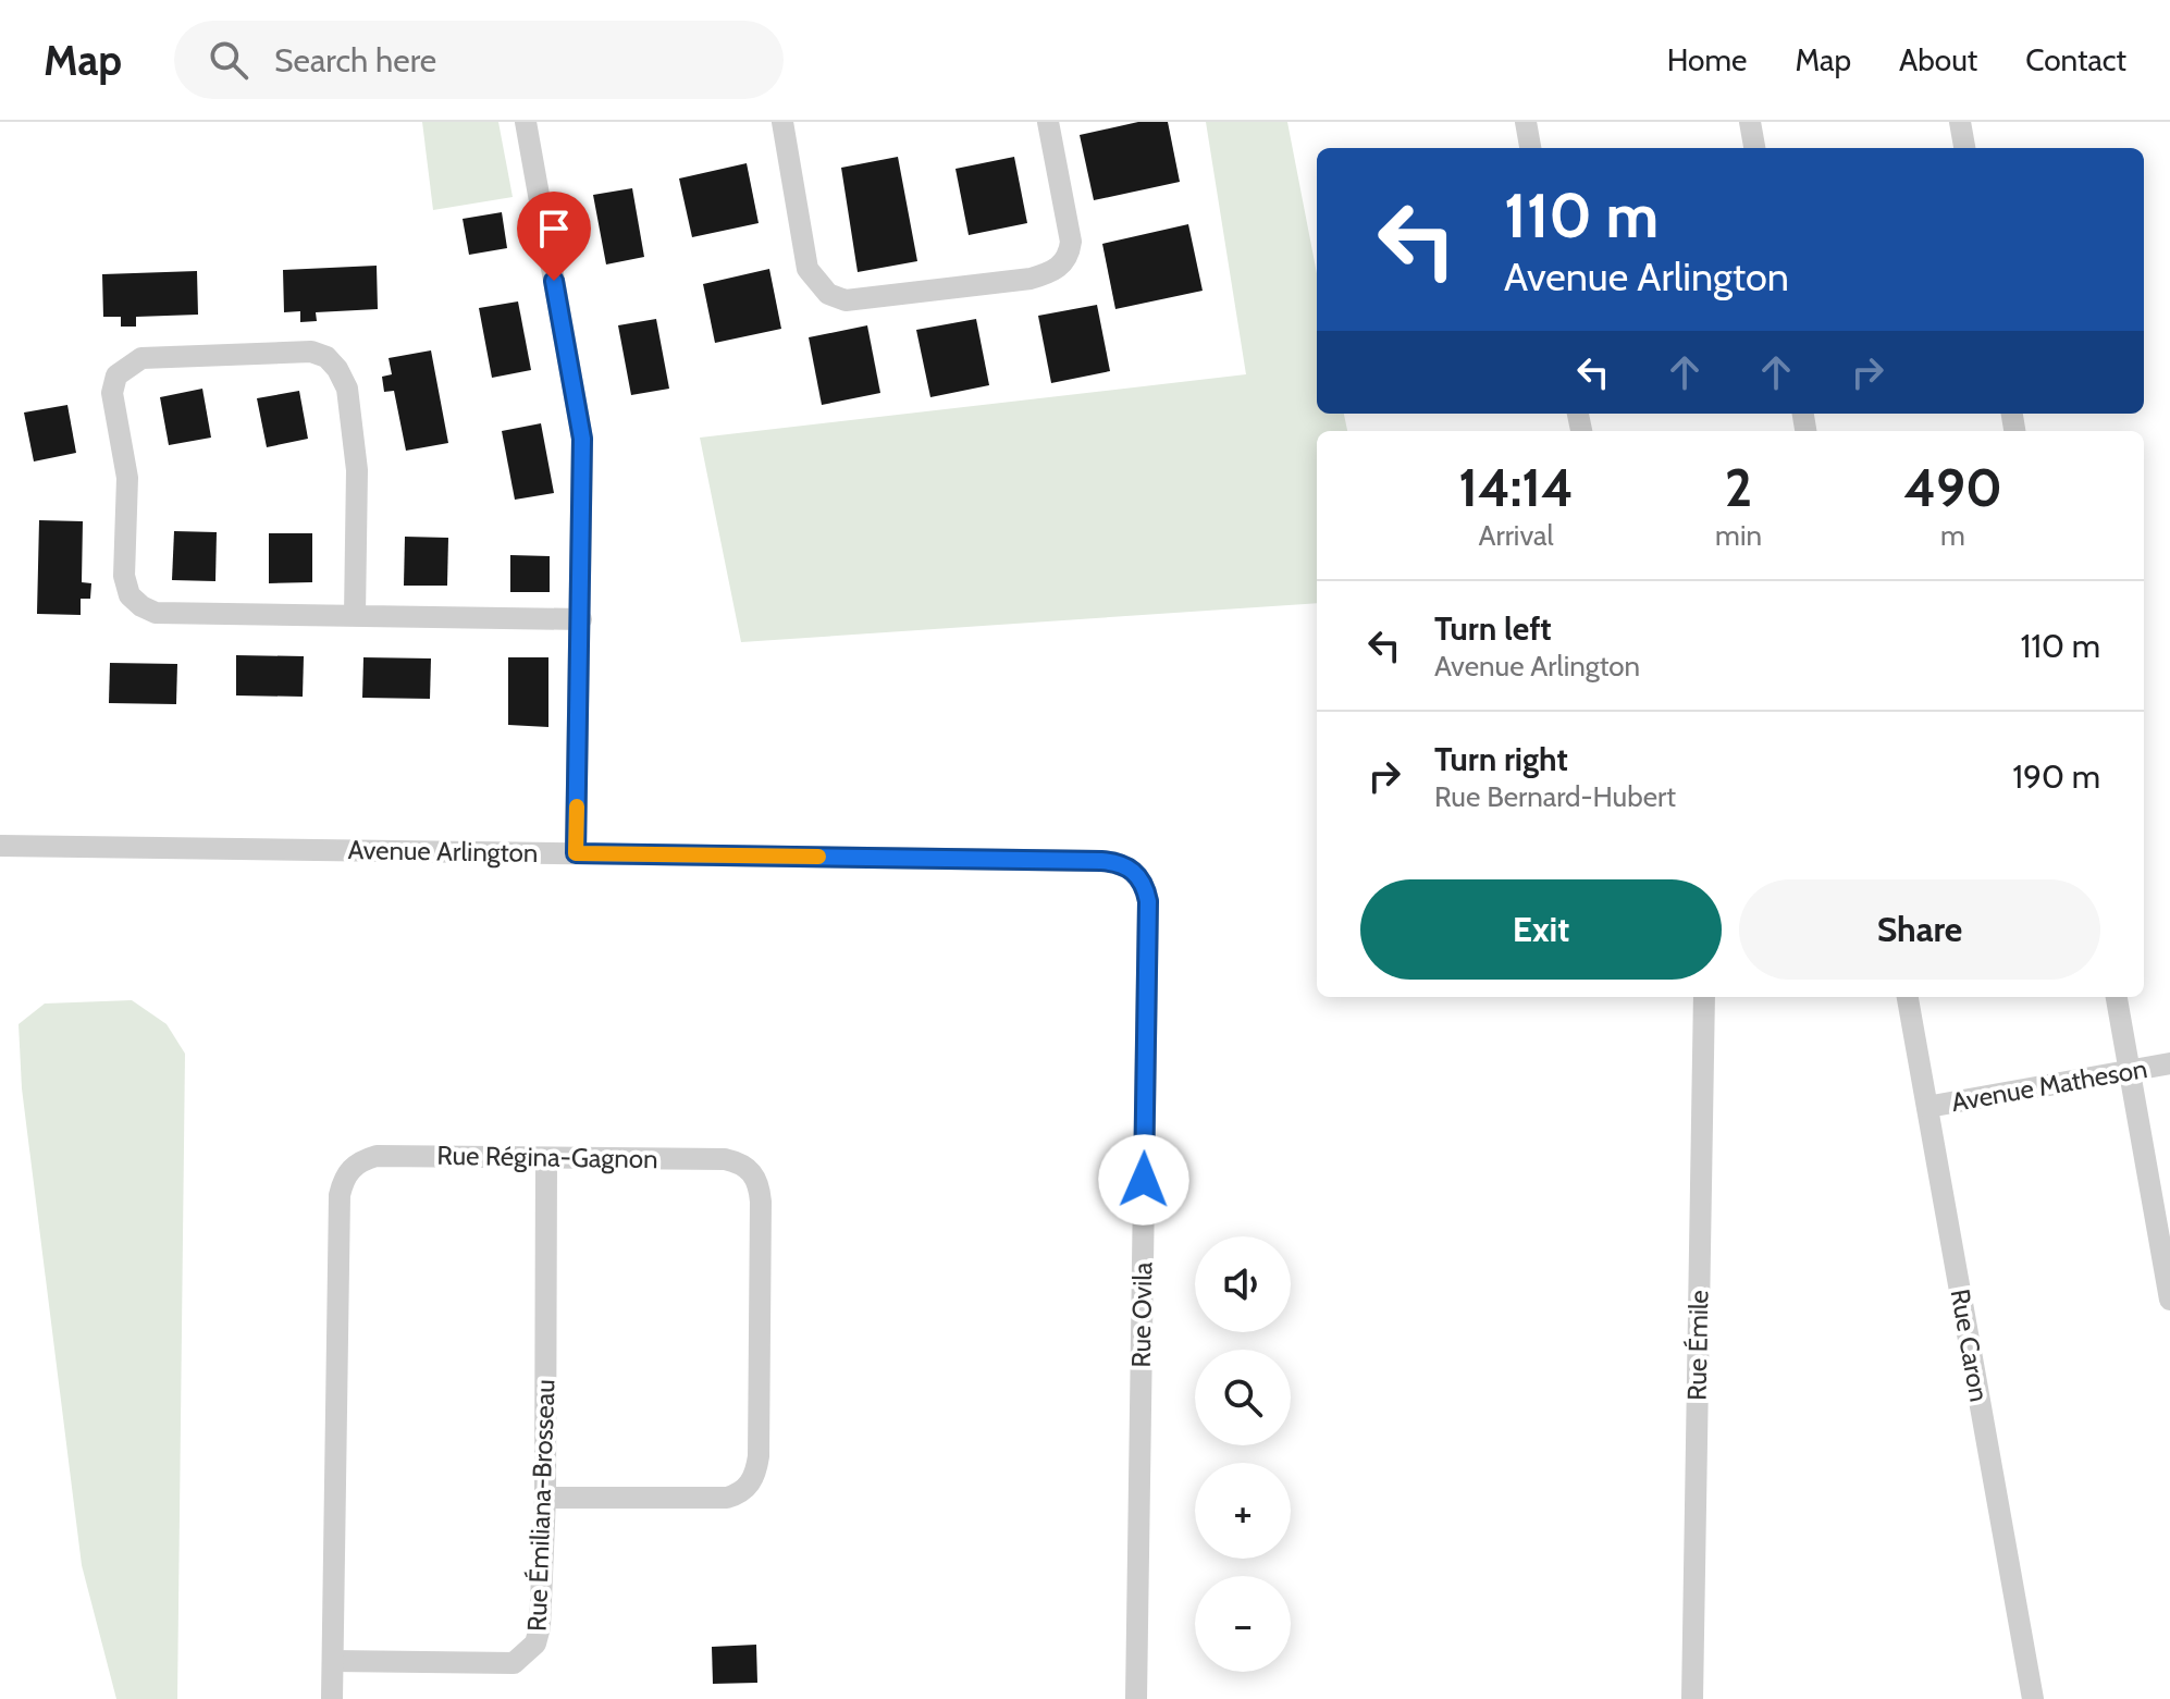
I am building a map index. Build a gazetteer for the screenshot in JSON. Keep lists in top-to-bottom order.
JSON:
{
  "streets": {
    "street": [
      "Avenue Arlington",
      "Avenue Matheson",
      "Rue Régina-Gagnon",
      "Rue Ovila",
      "Rue Émile",
      "Rue Caron",
      "Rue Émiliana-Brosseau"
    ]
  },
  "crossings": [
    ["Avenue Arlington", "Rue Ovila"],
    ["Avenue Matheson", "Rue Caron"],
    ["Rue Régina-Gagnon", "Rue Émiliana-Brosseau"]
  ],
  "page": {
    "header": "Map",
    "search": "Search here",
    "nav": [
      "Home",
      "Map",
      "About",
      "Contact"
    ],
    "turn": ["110 m", "Avenue Arlington"],
    "eta": [
      "14:14",
      "Arrival",
      "2",
      "min",
      "490",
      "m"
    ],
    "list": [
      {
        "name": "Turn left",
        "note": "Avenue Arlington",
        "value": "110 m"
      },
      {
        "name": "Turn right",
        "note": "Rue Bernard-Hubert",
        "value": "190 m"
      }
    ],
    "buttons": ["Exit", "Share"],
    "map_buttons": ["+", "−"]
  }
}
